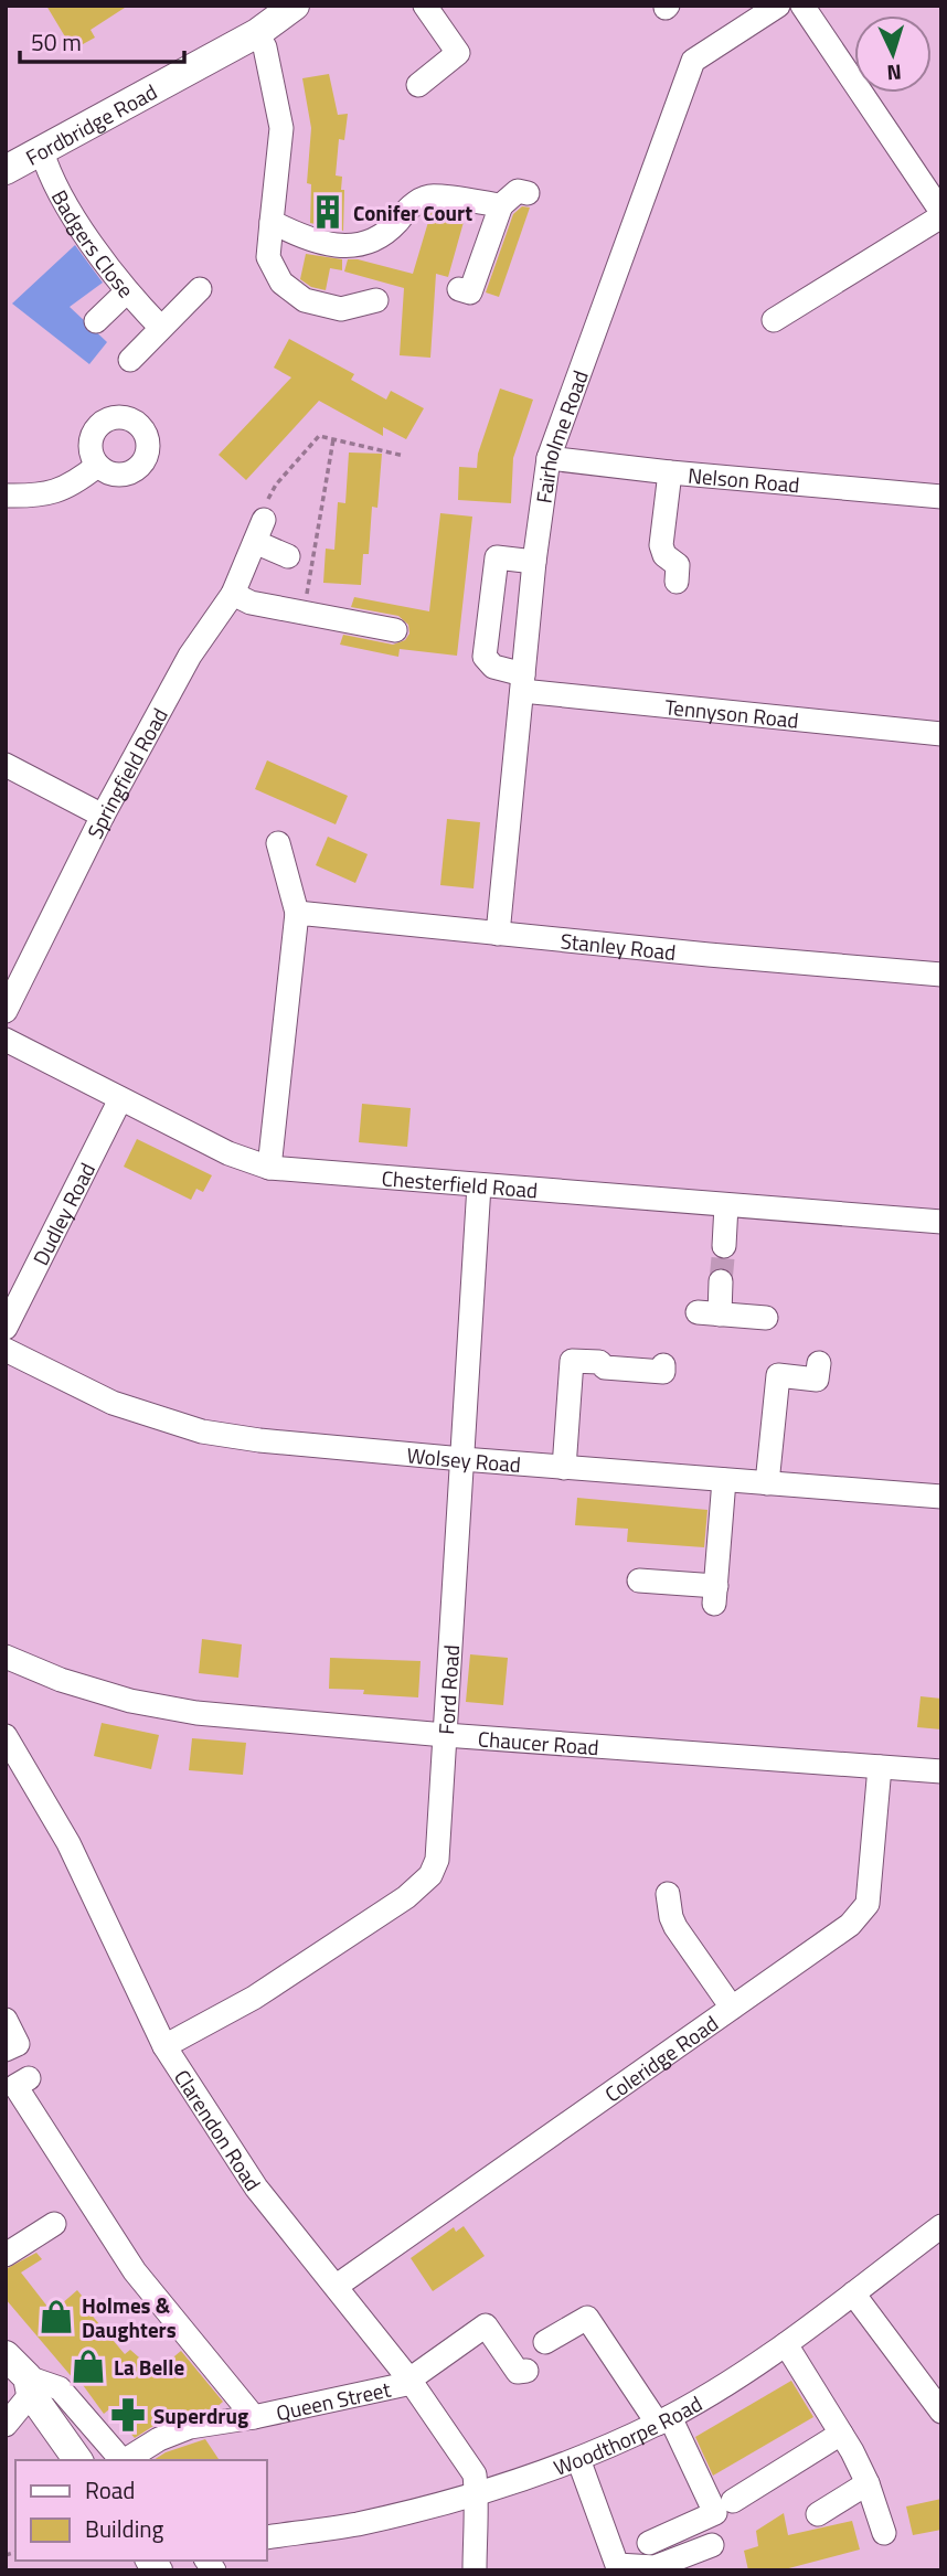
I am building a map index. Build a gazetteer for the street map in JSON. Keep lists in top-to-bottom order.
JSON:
{
  "streets": {
    "main road": ["Fordbridge Road"],
    "street": [
      "Badgers Close",
      "Fairholme Road",
      "Nelson Road",
      "Tennyson Road",
      "Springfield Road",
      "Stanley Road",
      "Chesterfield Road",
      "Dudley Road",
      "Wolsey Road",
      "Ford Road",
      "Chaucer Road",
      "Coleridge Road",
      "Clarendon Road",
      "Queen Street",
      "Woodthorpe Road"
    ]
  },
  "crossings": [
    ["Fordbridge Road", "Badgers Close"],
    ["Fairholme Road", "Nelson Road"],
    ["Fairholme Road", "Tennyson Road"],
    ["Fairholme Road", "Stanley Road"],
    ["Chesterfield Road", "Dudley Road"],
    ["Chesterfield Road", "Ford Road"],
    ["Wolsey Road", "Ford Road"],
    ["Ford Road", "Chaucer Road"],
    ["Ford Road", "Clarendon Road"],
    ["Chaucer Road", "Coleridge Road"],
    ["Coleridge Road", "Clarendon Road"],
    ["Clarendon Road", "Queen Street"],
    ["Clarendon Road", "Woodthorpe Road"]
  ],
  "places": {
    "building": ["Conifer Court"],
    "shop": ["Holmes & Daughters", "La Belle"],
    "pharmacy": ["Superdrug"]
  },
  "legend": ["Road", "Building"],
  "scale_bar": "50 m",
  "north": "bottom"
}
